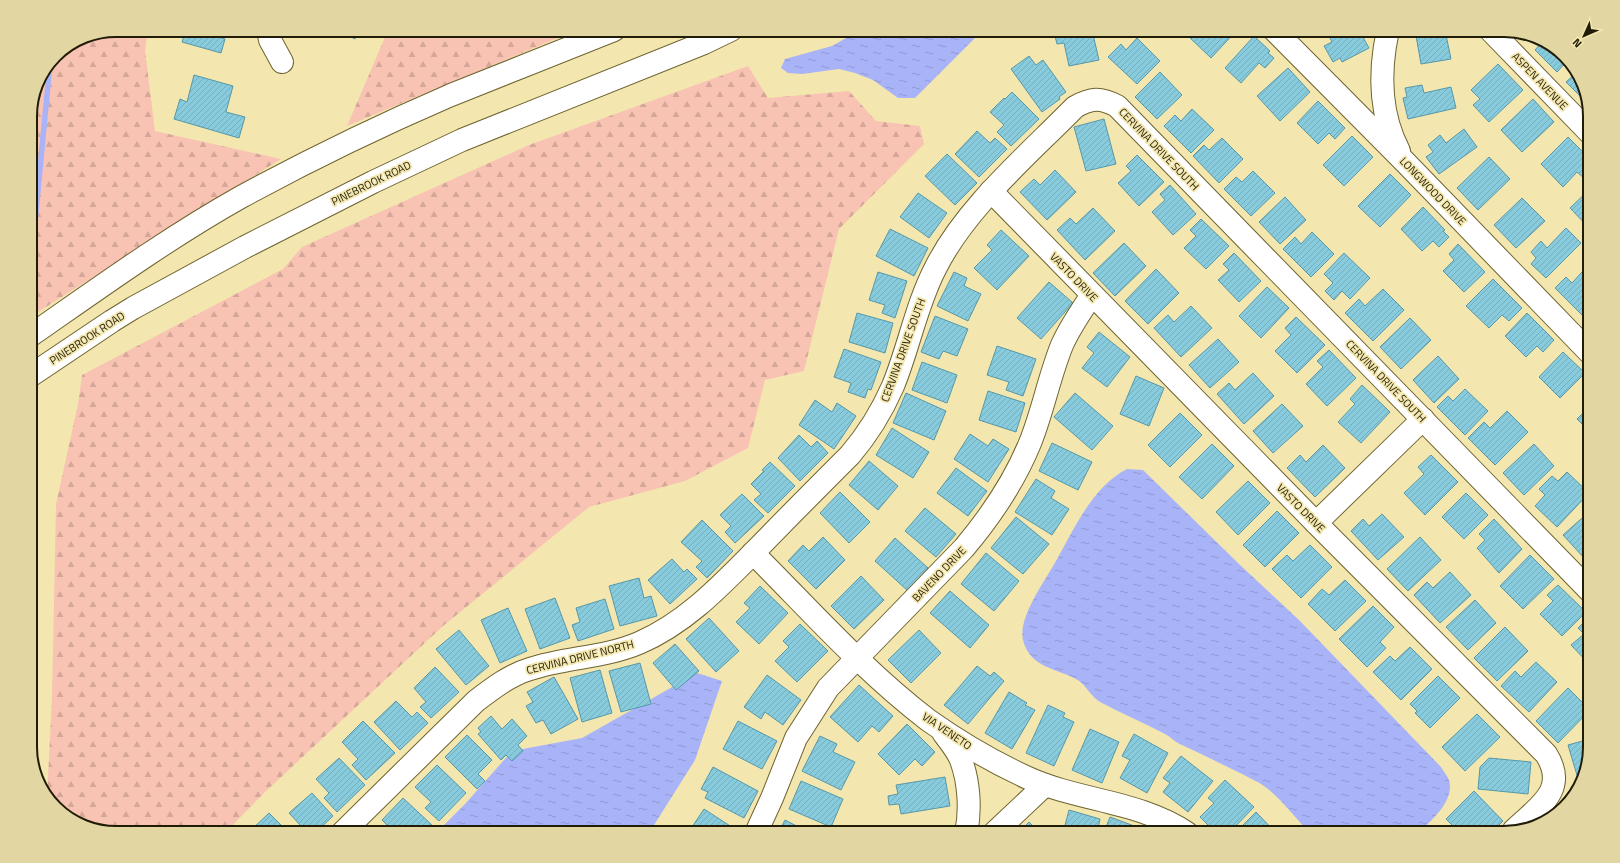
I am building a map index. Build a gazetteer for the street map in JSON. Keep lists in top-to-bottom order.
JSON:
{
  "streets": {
    "street": [
      "ASPEN AVENUE",
      "CERVINA DRIVE SOUTH",
      "PINEBROOK ROAD",
      "LONGWOOD DRIVE",
      "VASTO DRIVE",
      "BAVENO DRIVE",
      "CERVINA DRIVE NORTH",
      "VIA VENETO"
    ]
  },
  "crossings": [
    ["CERVINA DRIVE SOUTH", "VASTO DRIVE"],
    ["CERVINA DRIVE SOUTH", "CERVINA DRIVE NORTH"],
    ["CERVINA DRIVE SOUTH", "VIA VENETO"],
    ["VASTO DRIVE", "BAVENO DRIVE"],
    ["BAVENO DRIVE", "VIA VENETO"],
    ["CERVINA DRIVE NORTH", "VIA VENETO"]
  ],
  "north": "bottom left"
}
